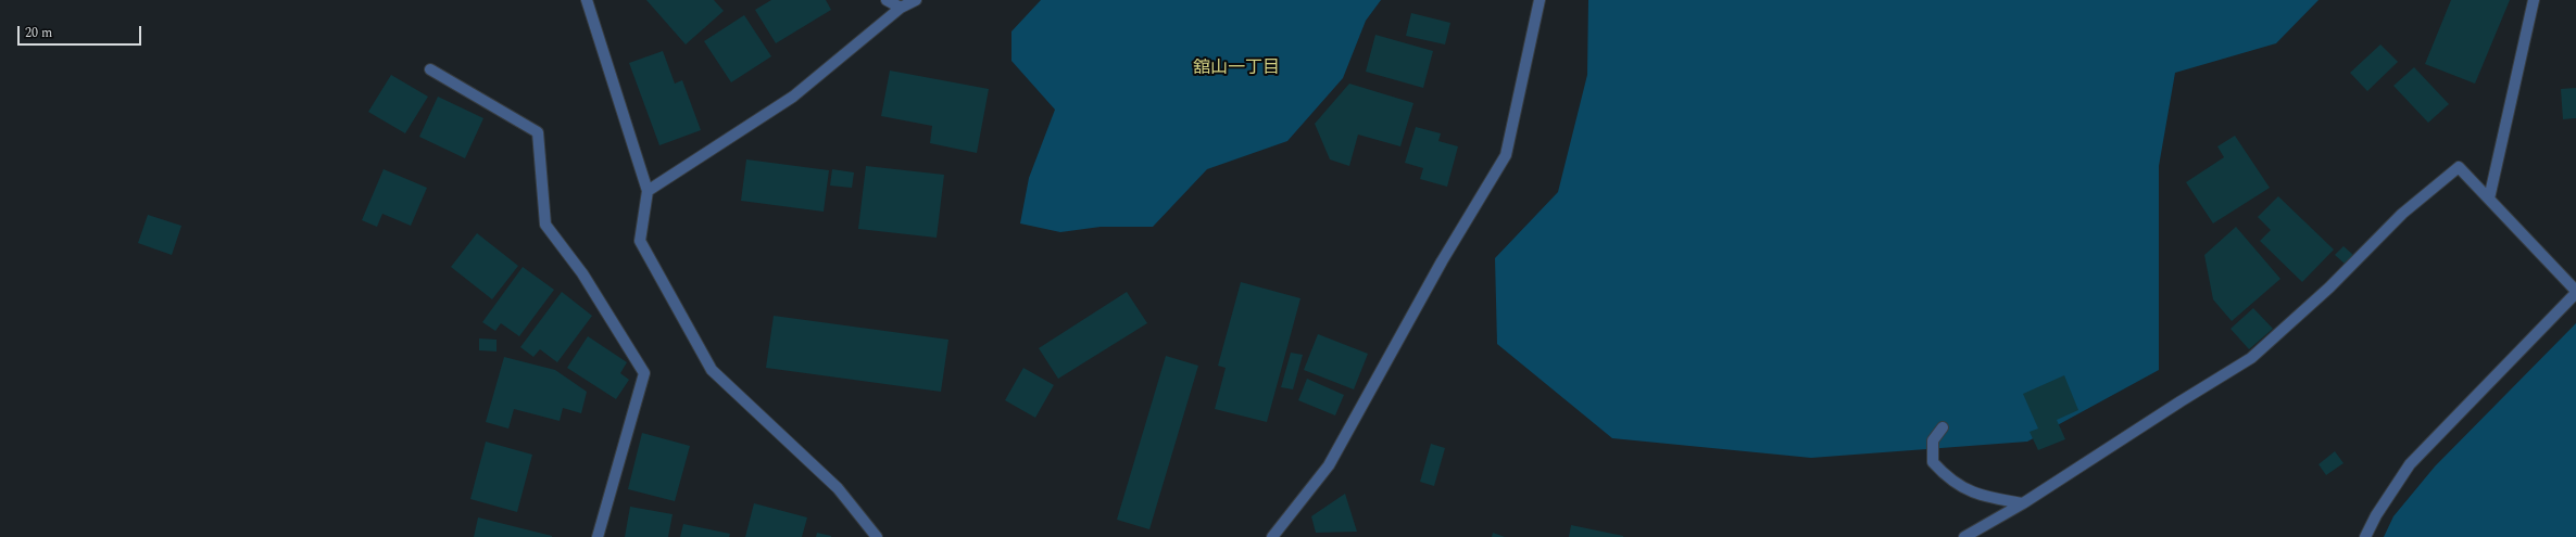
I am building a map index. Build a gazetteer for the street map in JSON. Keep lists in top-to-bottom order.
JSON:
{
  "districts": ["舘山一丁目"],
  "scale_bar": "20 m"
}
